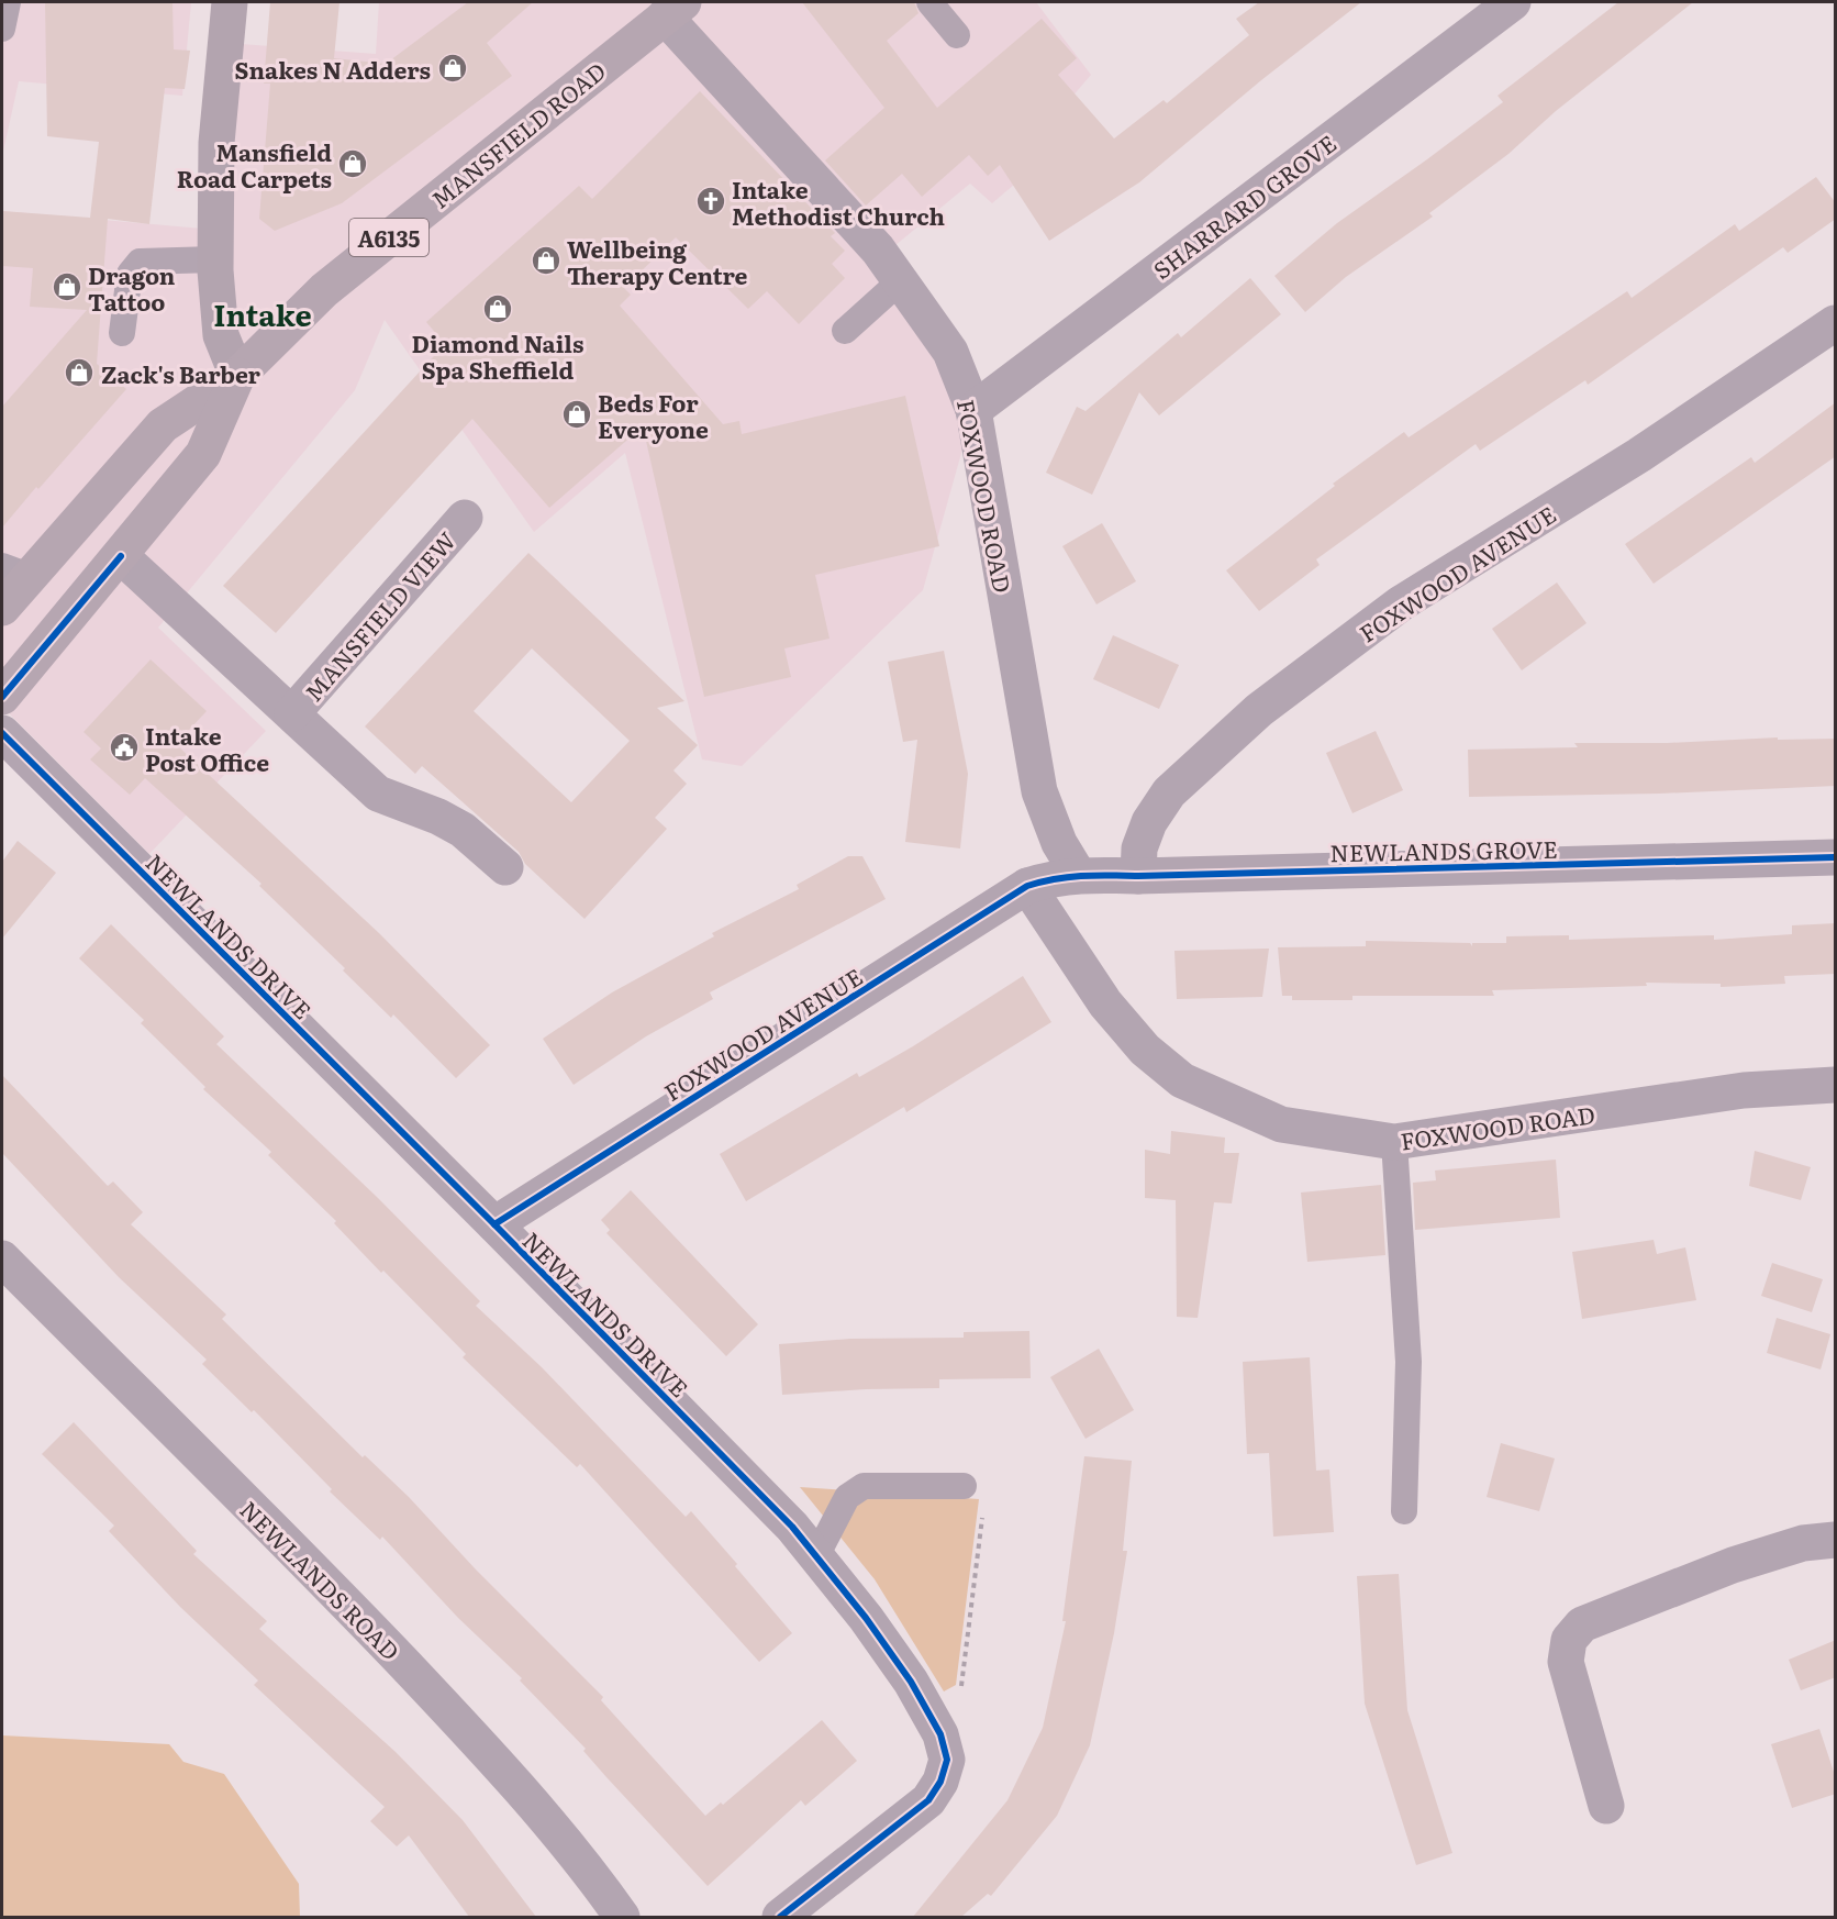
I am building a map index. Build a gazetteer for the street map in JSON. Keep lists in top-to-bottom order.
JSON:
{
  "streets": {
    "main road": ["MANSFIELD ROAD", "A6135"],
    "street": [
      "SHARRARD GROVE",
      "FOXWOOD ROAD",
      "FOXWOOD AVENUE",
      "MANSFIELD VIEW",
      "NEWLANDS GROVE",
      "NEWLANDS DRIVE",
      "NEWLANDS ROAD"
    ]
  },
  "crossings": [
    ["MANSFIELD ROAD", "FOXWOOD ROAD"],
    ["MANSFIELD ROAD", "MANSFIELD VIEW"],
    ["SHARRARD GROVE", "FOXWOOD ROAD"],
    ["FOXWOOD ROAD", "FOXWOOD AVENUE"],
    ["FOXWOOD ROAD", "NEWLANDS GROVE"],
    ["FOXWOOD AVENUE", "NEWLANDS GROVE"],
    ["FOXWOOD AVENUE", "NEWLANDS DRIVE"]
  ],
  "districts": ["Intake"],
  "places": {
    "shop": [
      "Snakes N Adders",
      "Mansfield Road Carpets",
      "Wellbeing Therapy Centre",
      "Dragon Tattoo",
      "Diamond Nails Spa Sheffield",
      "Zack's Barber",
      "Beds For Everyone"
    ],
    "church": ["Intake Methodist Church"],
    "public building": ["Intake Post Office"]
  }
}
